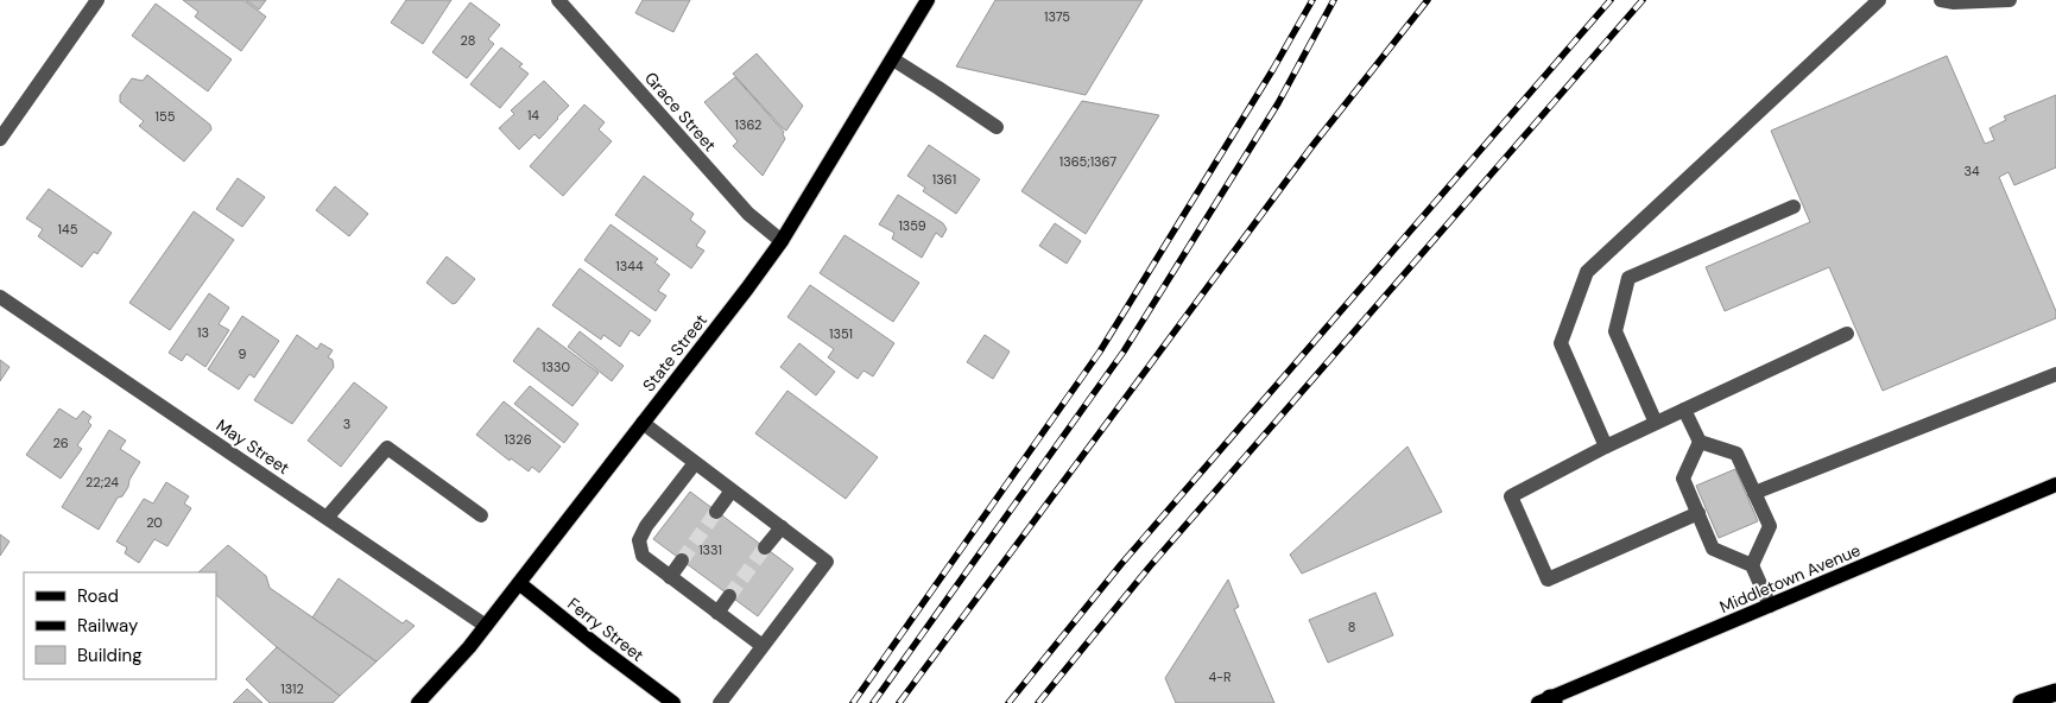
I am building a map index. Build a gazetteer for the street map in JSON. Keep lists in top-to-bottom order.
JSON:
{
  "streets": {
    "main road": ["State Street", "Middletown Avenue", "Ferry Street"],
    "street": ["Grace Street", "May Street"]
  },
  "crossings": [
    ["Grace Street", "State Street"],
    ["State Street", "May Street"],
    ["State Street", "Ferry Street"]
  ],
  "house_numbers": [
    "1375",
    "28",
    "14",
    "155",
    "1362",
    "1365;1367",
    "34",
    "1361",
    "1359",
    "145",
    "1344",
    "13",
    "1351",
    "9",
    "1330",
    "3",
    "1326",
    "26",
    "22;24",
    "20",
    "1331",
    "8",
    "4-R",
    "1312"
  ],
  "legend": ["Road", "Railway", "Building"]
}
